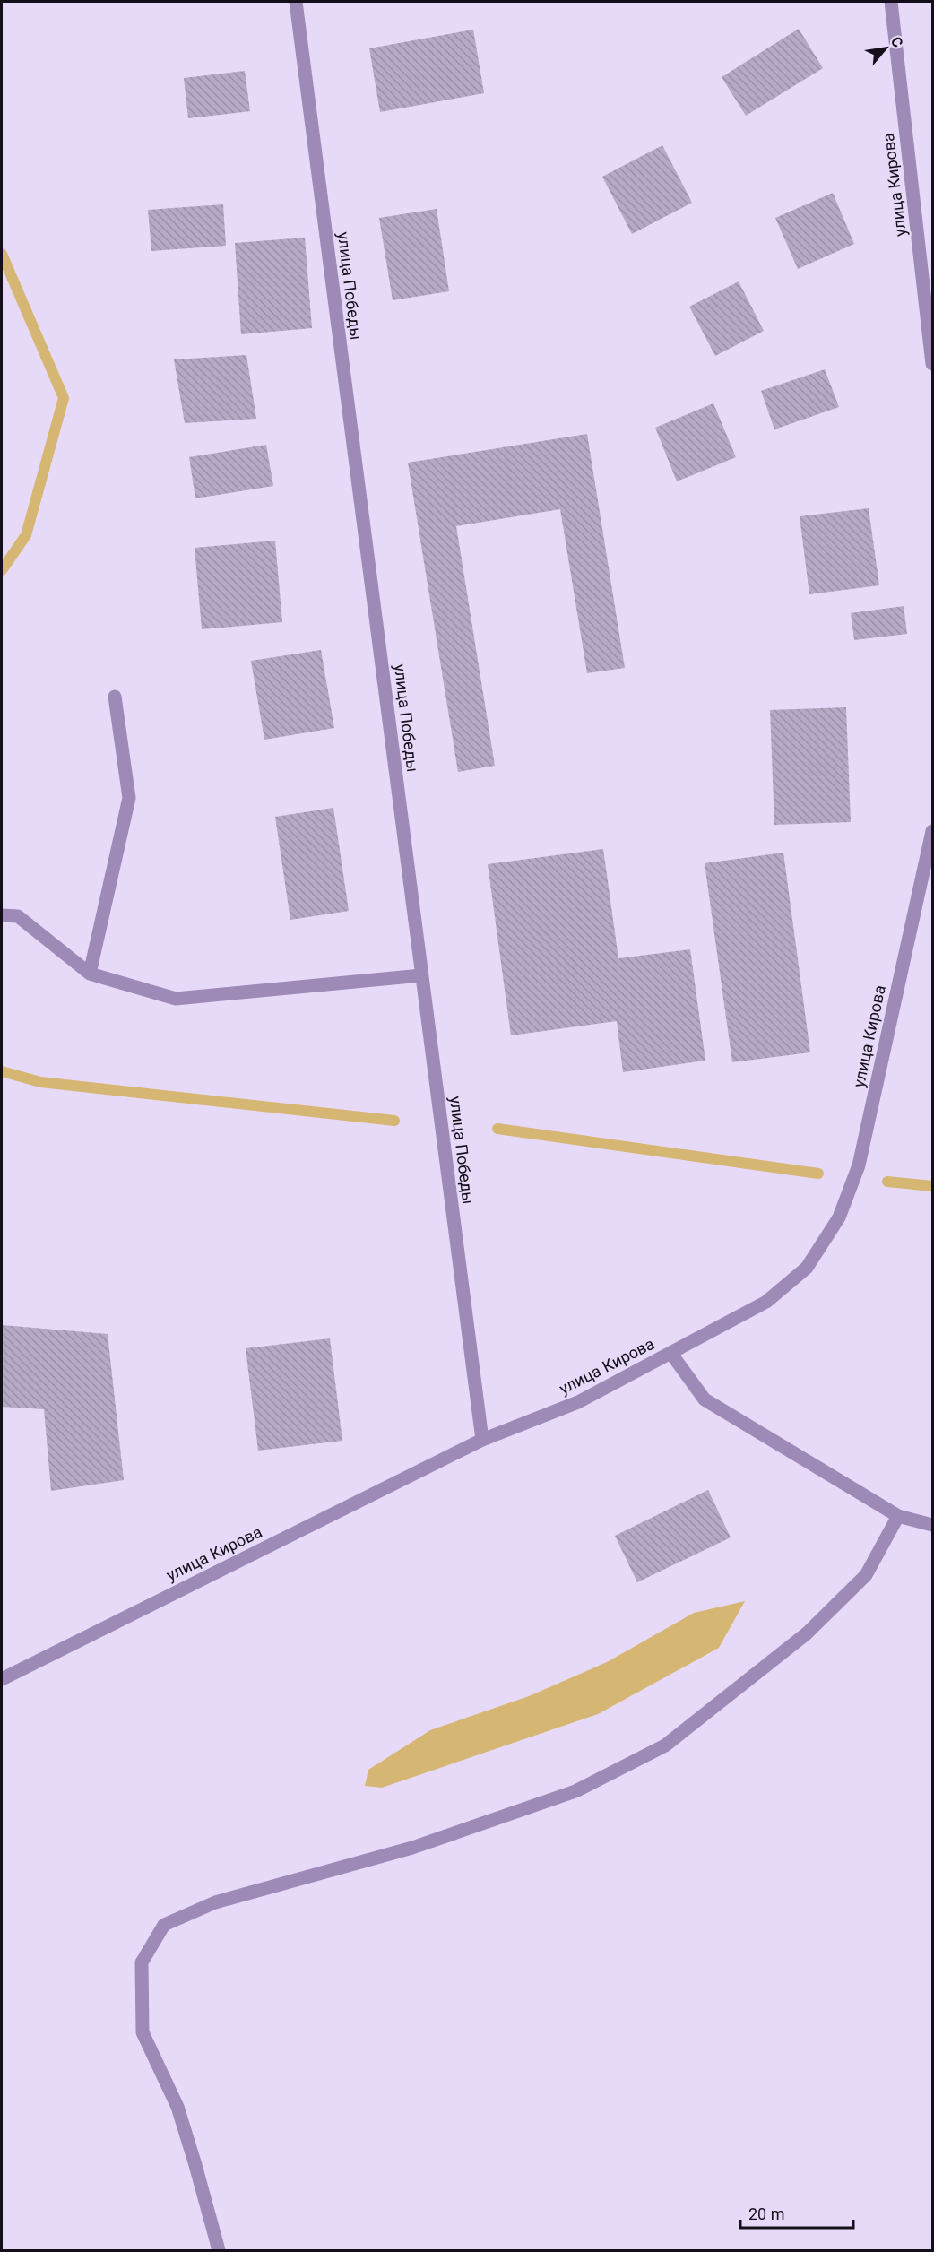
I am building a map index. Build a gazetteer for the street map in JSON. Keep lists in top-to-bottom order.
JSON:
{
  "streets": {
    "street": ["улица Кирова", "улица Победы"]
  },
  "crossings": [
    ["улица Кирова", "улица Победы"]
  ],
  "scale_bar": "20 m",
  "north": "top right"
}
